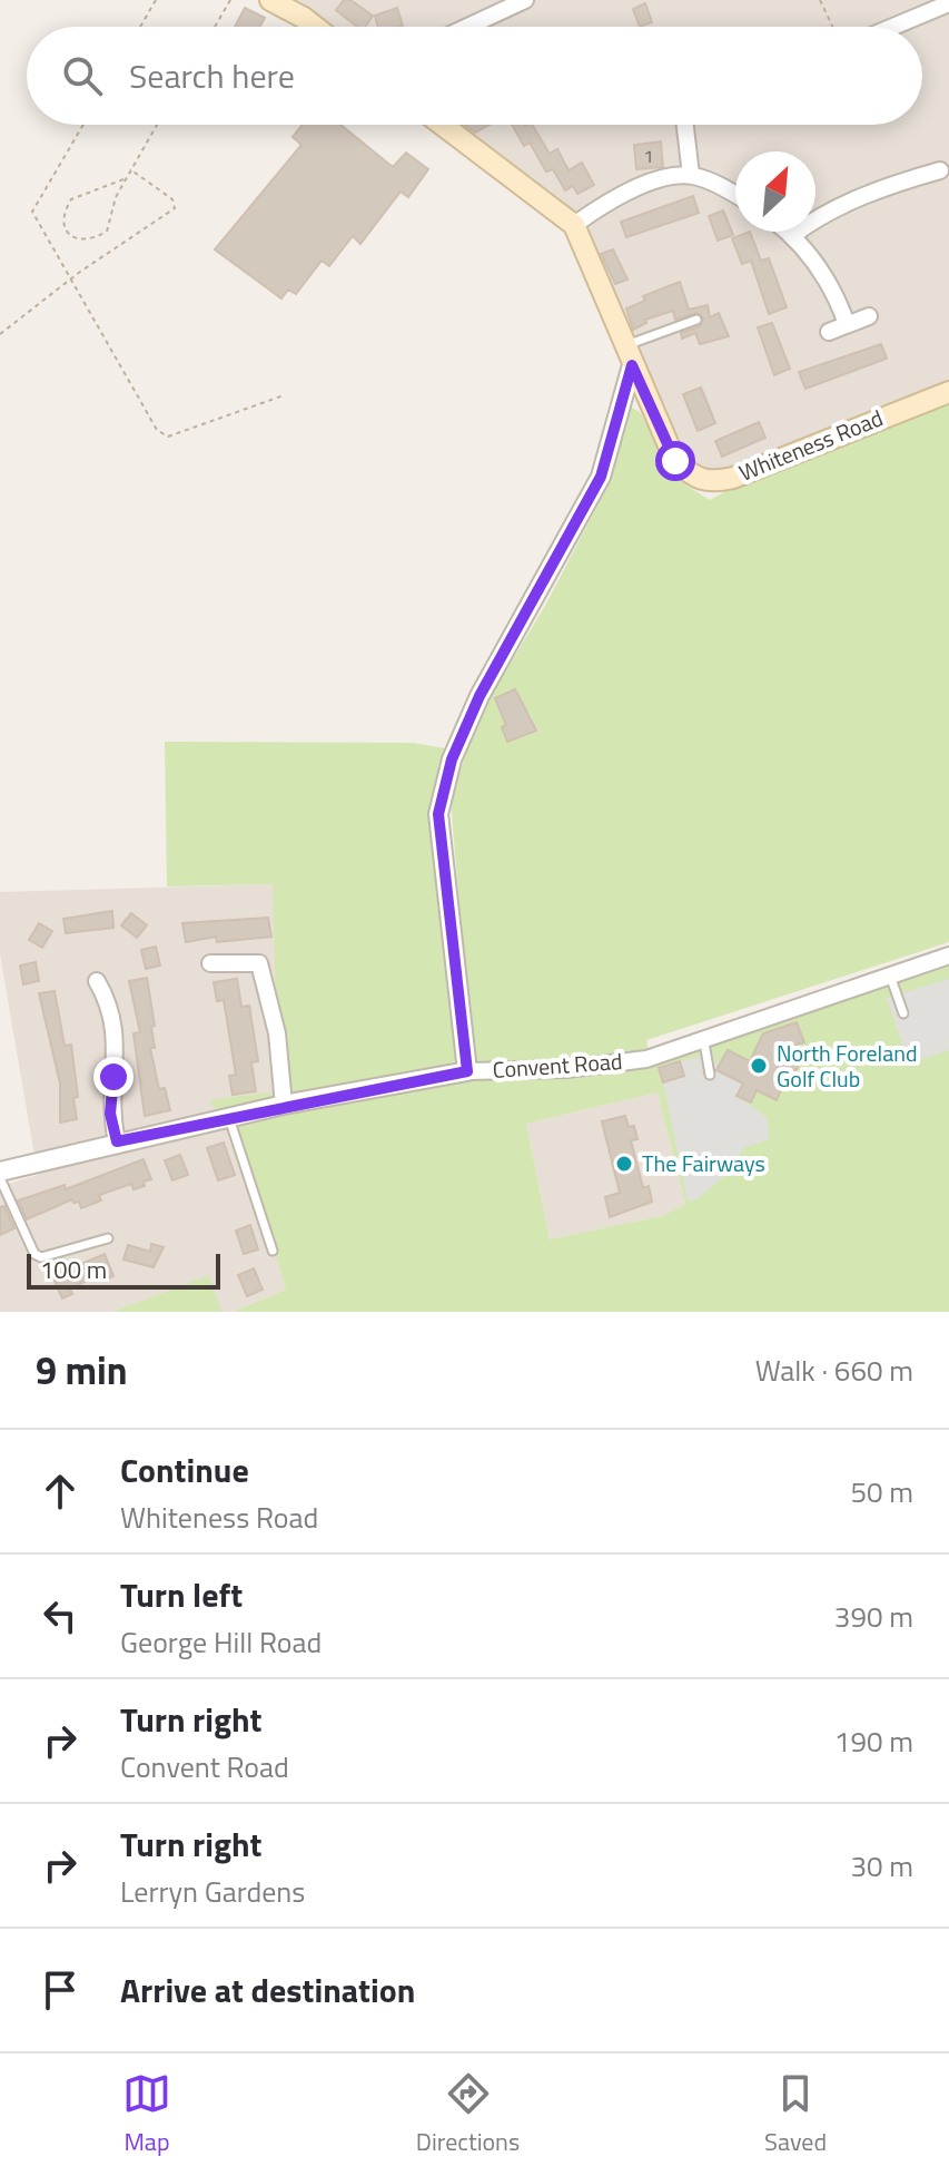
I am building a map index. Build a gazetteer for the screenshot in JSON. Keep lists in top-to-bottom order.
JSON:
{
  "streets": {
    "main road": ["Whiteness Road"],
    "street": ["Convent Road"]
  },
  "places": ["North Foreland Golf Club", "The Fairways"],
  "house_numbers": ["1"],
  "scale_bar": "100 m",
  "north": "top right",
  "page": {
    "search": "Search here",
    "scale": "100 m",
    "heading": ["9 min", "Walk · 660 m"],
    "list": [
      ["Continue", "Whiteness Road", "50 m"],
      ["Turn left", "George Hill Road", "390 m"],
      ["Turn right", "Convent Road", "190 m"],
      ["Turn right", "Lerryn Gardens", "30 m"],
      "Arrive at destination"
    ],
    "nav": ["Map", "Directions", "Saved"]
  }
}
